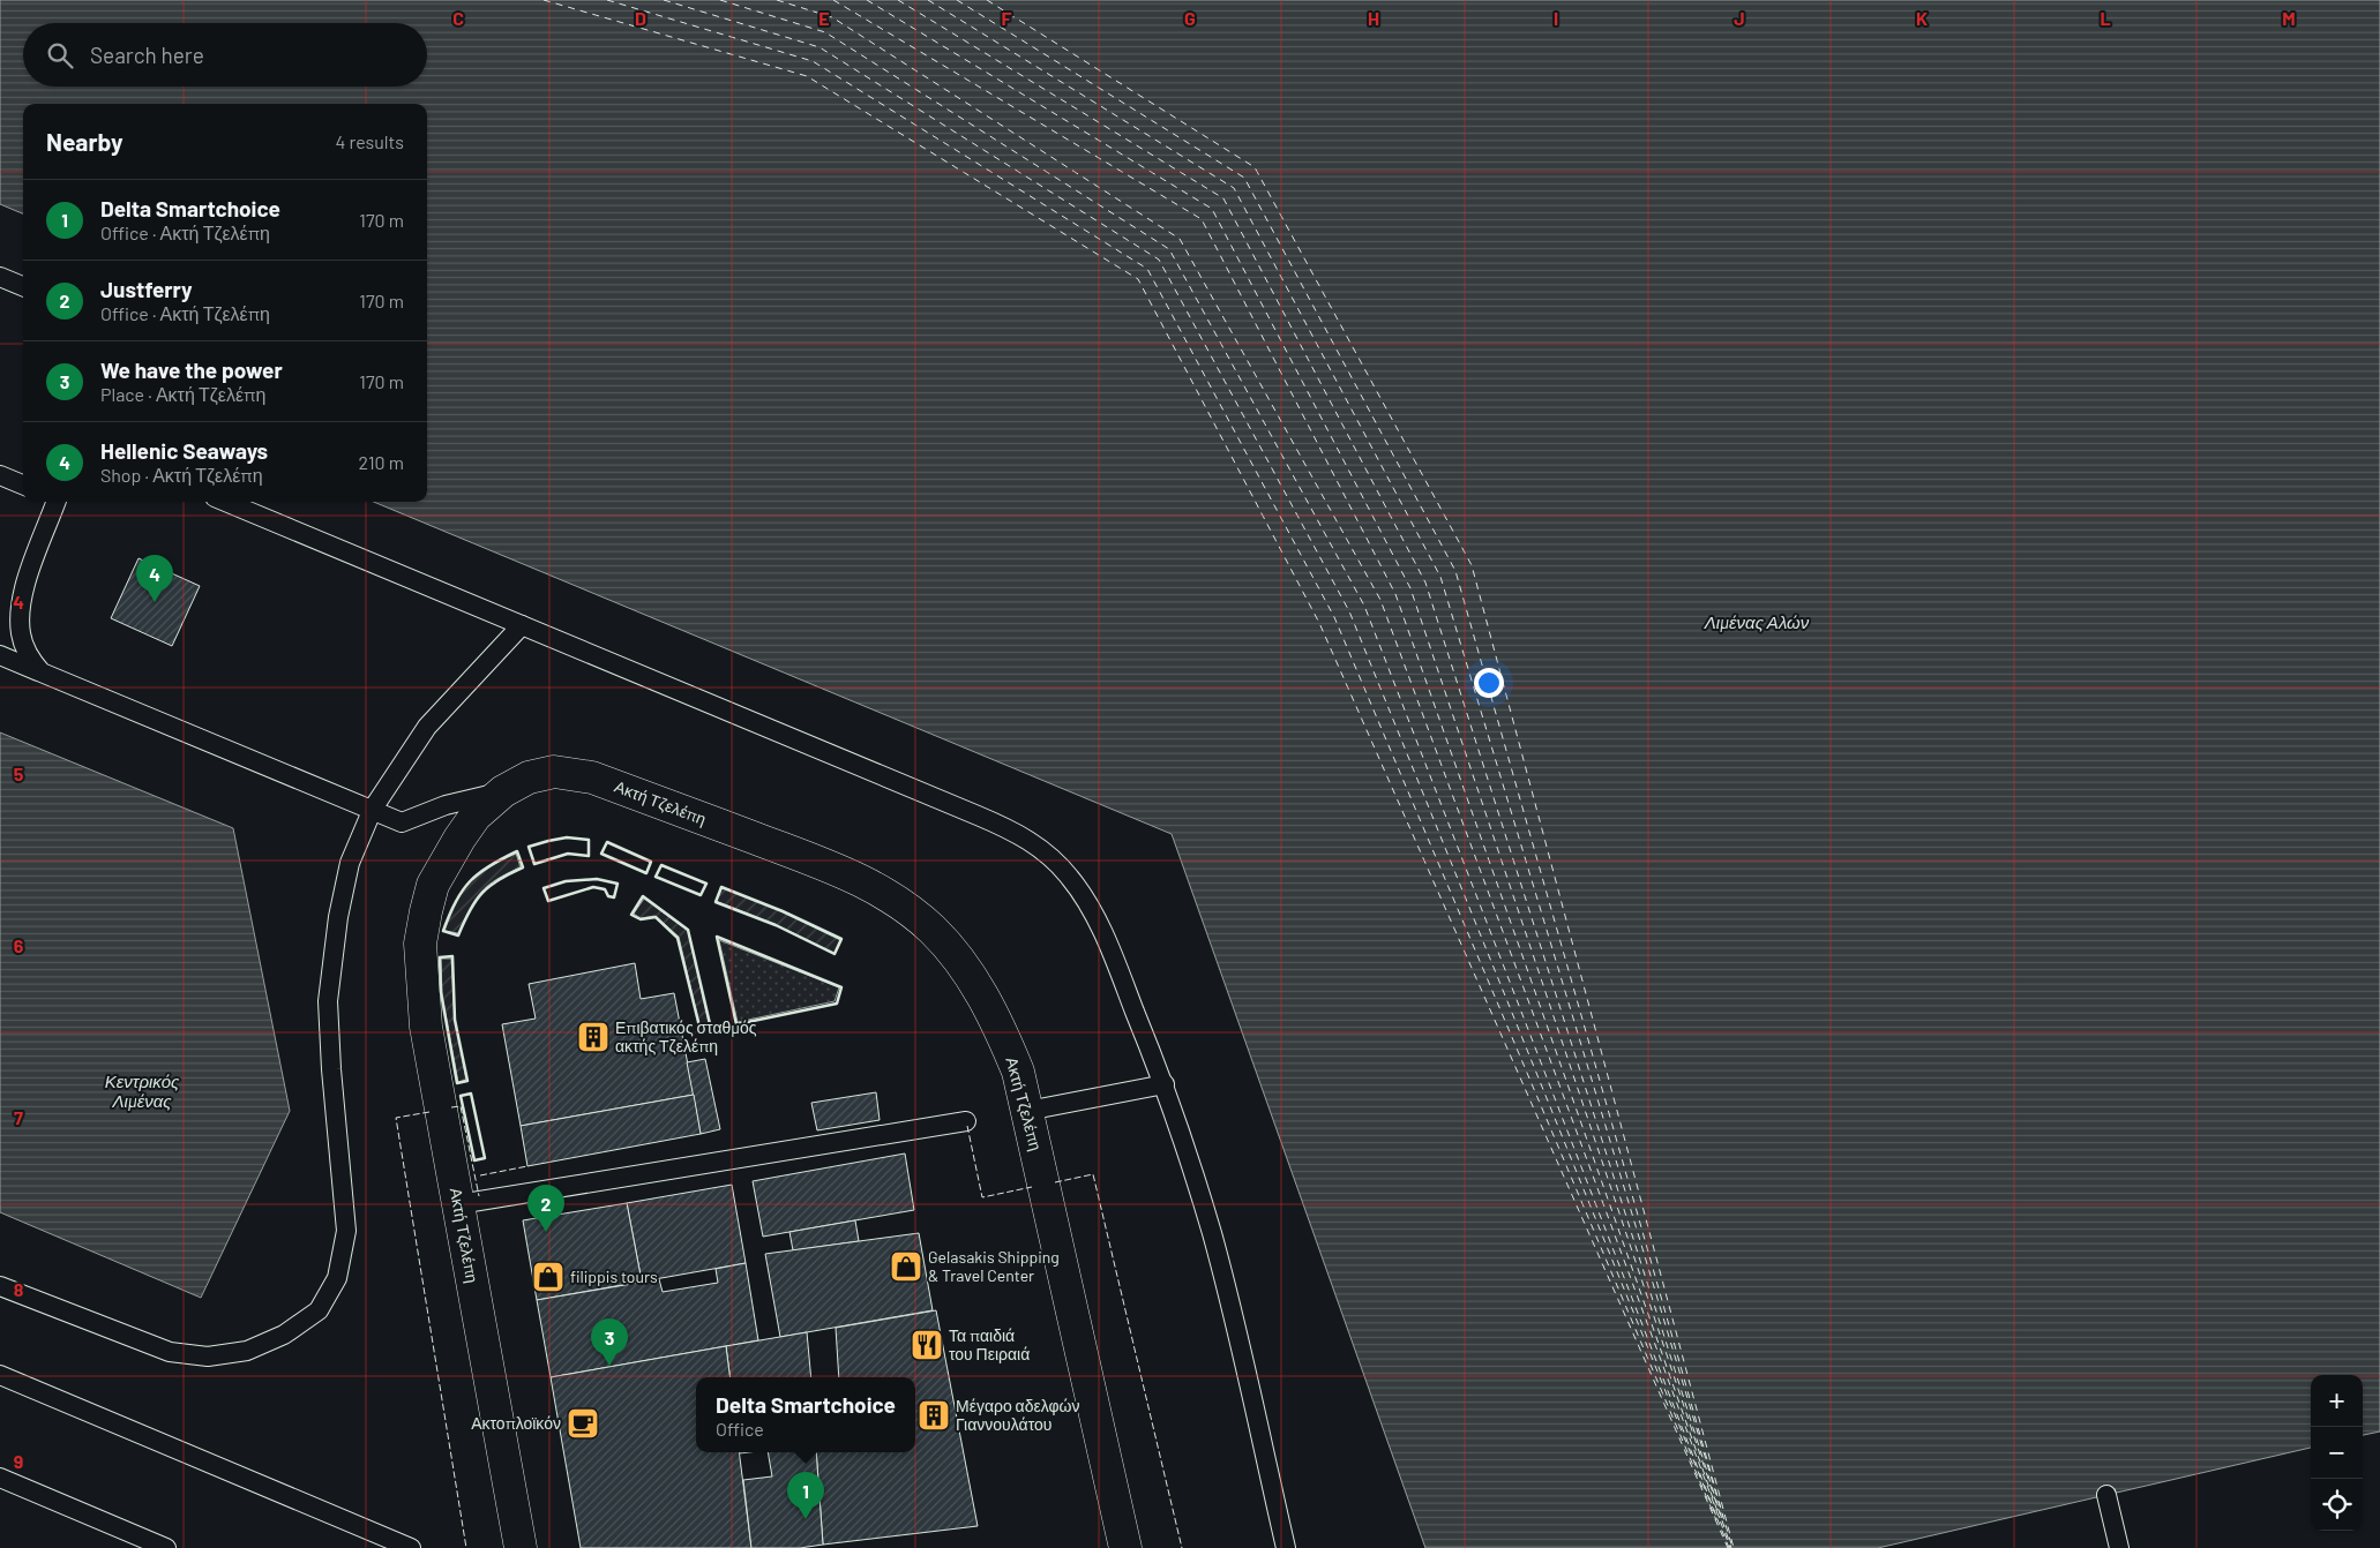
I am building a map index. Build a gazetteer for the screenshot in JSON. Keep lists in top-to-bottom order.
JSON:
{
  "streets": {
    "street": ["Ακτή Τζελέπη"]
  },
  "water": ["Λιμένας Αλών", "Κεντρικός Λιμένας"],
  "places": {
    "building": ["Επιβατικός σταθμός ακτής Τζελέπη", "Μέγαρο αδελφών Γιαννουλάτου"],
    "shop": ["Gelasakis Shipping & Travel Center", "filippis tours"],
    "restaurant": ["Τα παιδιά του Πειραιά"],
    "cafe": ["Ακτοπλοϊκόν"]
  },
  "page": {
    "search": "Search here",
    "heading": ["Nearby", "4 results"],
    "list": [
      {
        "mark": "1",
        "name": "Delta Smartchoice",
        "note": "Office · Ακτή Τζελέπη",
        "value": "170 m"
      },
      {
        "mark": "2",
        "name": "Justferry",
        "note": "Office · Ακτή Τζελέπη",
        "value": "170 m"
      },
      {
        "mark": "3",
        "name": "We have the power",
        "note": "Place · Ακτή Τζελέπη",
        "value": "170 m"
      },
      {
        "mark": "4",
        "name": "Hellenic Seaways",
        "note": "Shop · Ακτή Τζελέπη",
        "value": "210 m"
      }
    ],
    "pins": [
      "4",
      "2",
      "3",
      "1"
    ],
    "map_buttons": ["+", "−"],
    "popup": ["Delta Smartchoice", "Office"]
  },
  "grid": {
    "columns": [
      "C",
      "D",
      "E",
      "F",
      "G",
      "H",
      "I",
      "J",
      "K",
      "L",
      "M"
    ],
    "rows": [
      "4",
      "5",
      "6",
      "7",
      "8",
      "9"
    ]
  }
}
